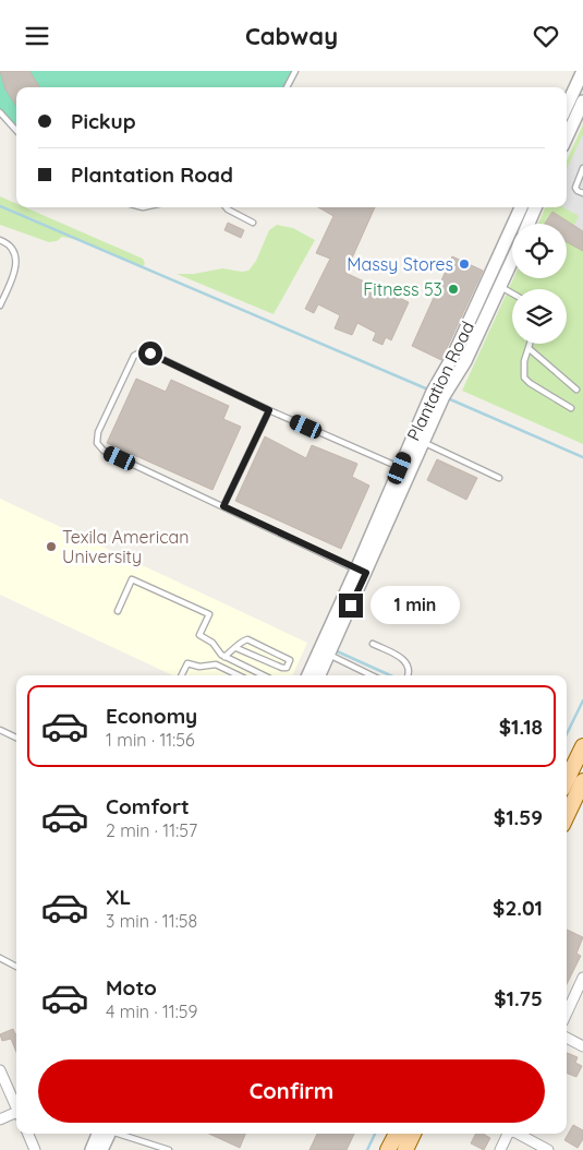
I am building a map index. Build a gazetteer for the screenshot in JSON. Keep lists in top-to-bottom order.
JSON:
{
  "streets": {
    "street": ["Plantation Road"]
  },
  "places": ["Massy Stores", "Fitness 53", "Texila American University"],
  "page": {
    "header": "Cabway",
    "banner": ["Pickup", "Plantation Road"],
    "bubble": "1 min",
    "list": [
      {
        "name": "Economy",
        "note": "1 min · 11:56",
        "value": "$1.18"
      },
      {
        "name": "Comfort",
        "note": "2 min · 11:57",
        "value": "$1.59"
      },
      {
        "name": "XL",
        "note": "3 min · 11:58",
        "value": "$2.01"
      },
      {
        "name": "Moto",
        "note": "4 min · 11:59",
        "value": "$1.75"
      }
    ],
    "buttons": "Confirm"
  }
}
